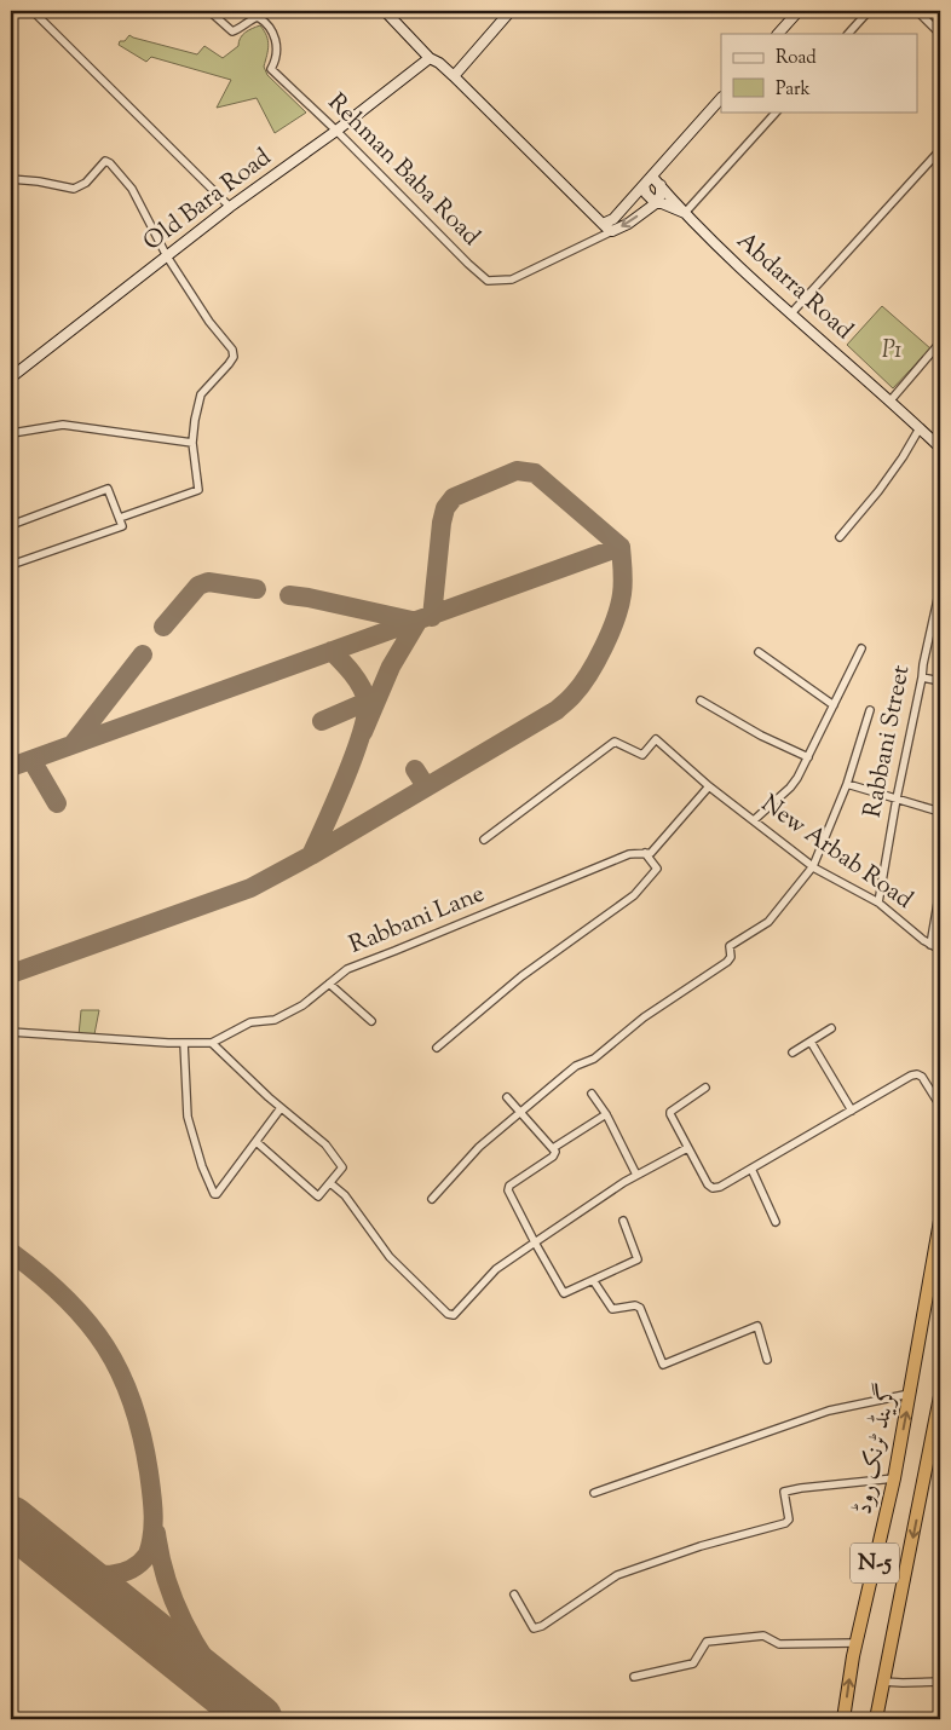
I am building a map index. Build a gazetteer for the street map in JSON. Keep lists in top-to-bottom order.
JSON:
{
  "streets": {
    "highway": ["گرینڈ ٹرنک روڈ", "N-5"],
    "street": [
      "Rehman Baba Road",
      "Old Bara Road",
      "Abdarra Road",
      "Rabbani Street",
      "New Arbab Road",
      "Rabbani Lane"
    ]
  },
  "crossings": [
    ["Rehman Baba Road", "Old Bara Road"],
    ["Rabbani Street", "New Arbab Road"]
  ],
  "parks": ["P1"],
  "legend": ["Road", "Park"]
}
